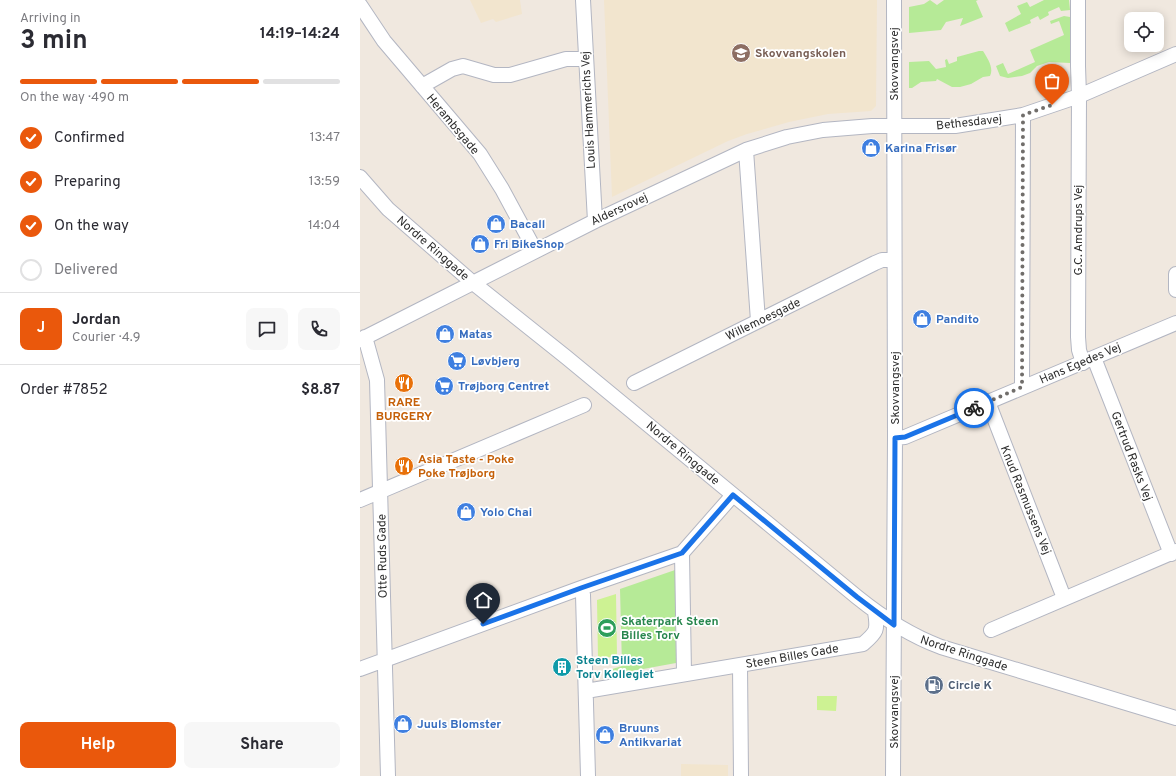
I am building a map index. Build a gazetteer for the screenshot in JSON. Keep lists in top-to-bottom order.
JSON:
{
  "streets": {
    "street": [
      "Skovvangsvej",
      "Louis Hammerichs Vej",
      "Bethesdavej",
      "Herambsgade",
      "Aldersrovej",
      "G.C. Amdrups Vej",
      "Nordre Ringgade",
      "Willemoesgade",
      "Hans Egedes Vej",
      "Gertrud Rasks Vej",
      "Knud Rasmussens Vej",
      "Otte Ruds Gade",
      "Steen Billes Gade"
    ]
  },
  "crossings": [
    ["Skovvangsvej", "Bethesdavej"],
    ["Skovvangsvej", "Aldersrovej"],
    ["Skovvangsvej", "Nordre Ringgade"],
    ["Skovvangsvej", "Willemoesgade"],
    ["Skovvangsvej", "Hans Egedes Vej"],
    ["Louis Hammerichs Vej", "Aldersrovej"],
    ["Bethesdavej", "Aldersrovej"],
    ["Bethesdavej", "G.C. Amdrups Vej"],
    ["Herambsgade", "Aldersrovej"],
    ["Aldersrovej", "Nordre Ringgade"],
    ["Aldersrovej", "Otte Ruds Gade"],
    ["G.C. Amdrups Vej", "Hans Egedes Vej"],
    ["G.C. Amdrups Vej", "Gertrud Rasks Vej"],
    ["Nordre Ringgade", "Steen Billes Gade"],
    ["Hans Egedes Vej", "Gertrud Rasks Vej"],
    ["Hans Egedes Vej", "Knud Rasmussens Vej"]
  ],
  "places": {
    "school or university": ["Skovvangskolen"],
    "shop": [
      "Karina Frisør",
      "Bacall",
      "Fri BikeShop",
      "Pandito",
      "Matas",
      "Yolo Chai",
      "Juuls Blomster",
      "Bruuns Antikvariat"
    ],
    "supermarket": ["Løvbjerg", "Trøjborg Centret"],
    "restaurant": ["RARE BURGERY", "Asia Taste - Poke Poke Trøjborg"],
    "sports": ["Skaterpark Steen Billes Torv"],
    "building": ["Steen Billes Torv Kollegiet"],
    "fuel station": ["Circle K"]
  },
  "page": {
    "heading": ["3 min", "Arriving in", "14:19–14:24"],
    "panel": [
      "Jordan",
      "Courier · 4.9",
      "Order #7852",
      "$8.87"
    ],
    "bar": "On the way · 490 m",
    "list": [
      ["Confirmed", "13:47"],
      ["Preparing", "13:59"],
      ["On the way", "14:04"],
      "Delivered"
    ],
    "round": "J",
    "buttons": ["Help", "Share"]
  }
}
